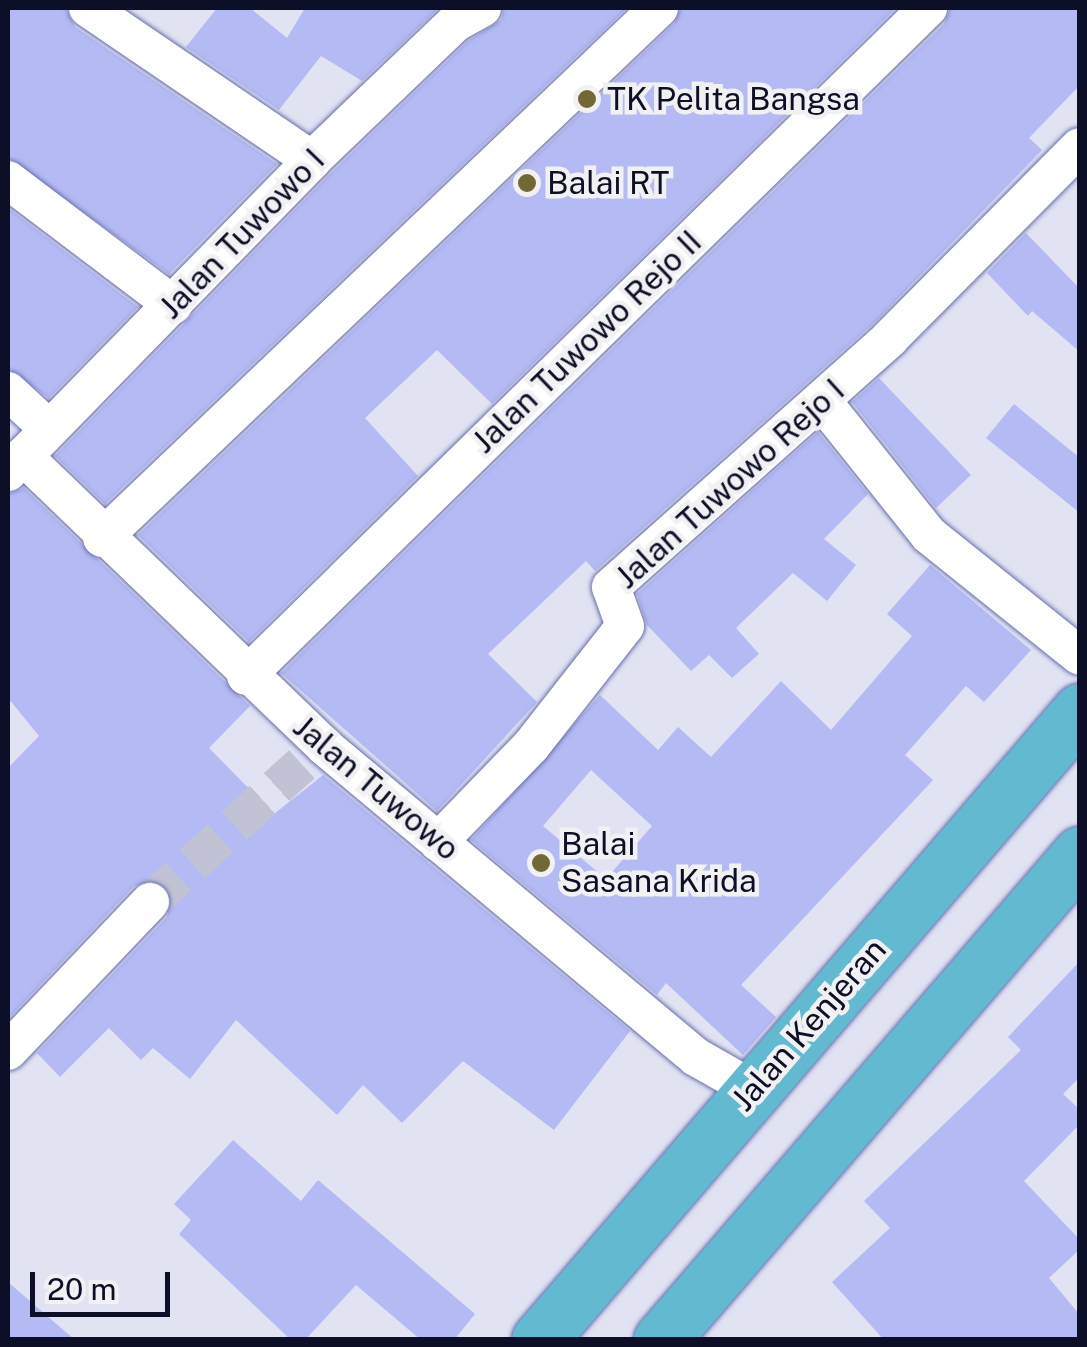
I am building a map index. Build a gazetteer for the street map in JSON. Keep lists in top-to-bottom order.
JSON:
{
  "streets": {
    "highway": ["Jalan Kenjeran"],
    "street": [
      "Jalan Tuwowo I",
      "Jalan Tuwowo Rejo II",
      "Jalan Tuwowo Rejo I",
      "Jalan Tuwowo"
    ]
  },
  "crossings": [
    ["Jalan Tuwowo I", "Jalan Tuwowo"],
    ["Jalan Tuwowo Rejo II", "Jalan Tuwowo"],
    ["Jalan Tuwowo Rejo I", "Jalan Tuwowo"],
    ["Jalan Tuwowo", "Jalan Kenjeran"]
  ],
  "places": ["TK Pelita Bangsa", "Balai RT", "Balai Sasana Krida"],
  "scale_bar": "20 m"
}
